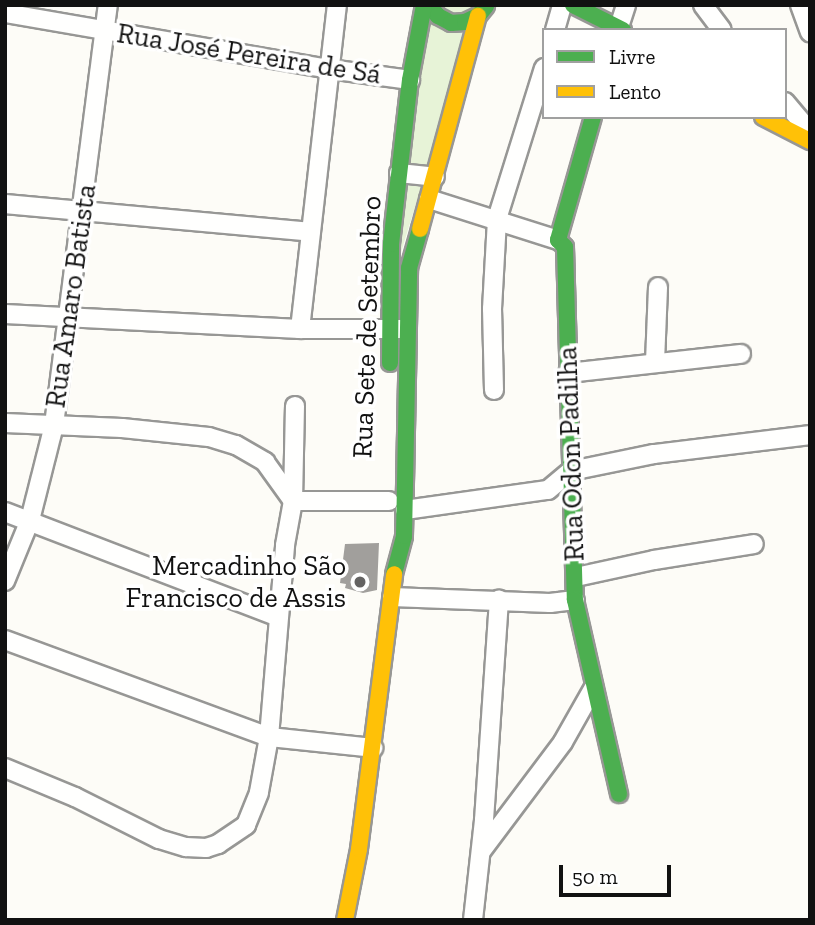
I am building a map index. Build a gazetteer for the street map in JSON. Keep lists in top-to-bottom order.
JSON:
{
  "streets": {
    "street": [
      "Rua José Pereira de Sá",
      "Rua Amaro Batista",
      "Rua Sete de Setembro",
      "Rua Odon Padilha"
    ]
  },
  "crossings": [
    ["Rua José Pereira de Sá", "Rua Amaro Batista"],
    ["Rua José Pereira de Sá", "Rua Sete de Setembro"]
  ],
  "places": ["Mercadinho São Francisco de Assis"],
  "legend": ["Livre", "Lento"],
  "scale_bar": "50 m"
}
